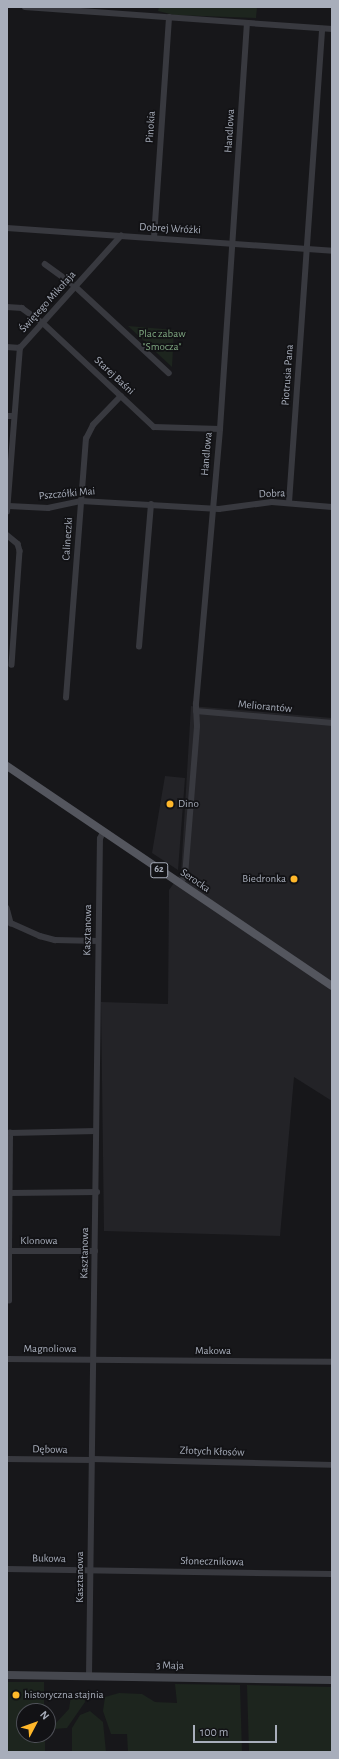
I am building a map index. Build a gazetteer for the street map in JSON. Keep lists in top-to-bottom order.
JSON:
{
  "streets": {
    "main road": ["62", "Serocka"],
    "street": [
      "Pinokia",
      "Handlowa",
      "Dobrej Wróżki",
      "Świętego Mikołaja",
      "Piotrusia Pana",
      "Starej Baśni",
      "Pszczółki Mai",
      "Dobra",
      "Calineczki",
      "Meliorantów",
      "Kasztanowa",
      "Klonowa",
      "Magnoliowa",
      "Makowa",
      "Dębowa",
      "Złotych Kłosów",
      "Bukowa",
      "Słonecznikowa",
      "3 Maja"
    ]
  },
  "crossings": [
    ["Pinokia", "Dobrej Wróżki"],
    ["Handlowa", "Dobrej Wróżki"],
    ["Handlowa", "Starej Baśni"],
    ["Handlowa", "Pszczółki Mai"],
    ["Handlowa", "Dobra"],
    ["Handlowa", "Meliorantów"],
    ["Handlowa", "Serocka"],
    ["Dobrej Wróżki", "Świętego Mikołaja"],
    ["Dobrej Wróżki", "Piotrusia Pana"],
    ["Świętego Mikołaja", "Starej Baśni"],
    ["Świętego Mikołaja", "Pszczółki Mai"],
    ["Piotrusia Pana", "Dobra"],
    ["Starej Baśni", "Calineczki"],
    ["Pszczółki Mai", "Dobra"],
    ["Pszczółki Mai", "Calineczki"],
    ["Serocka", "Kasztanowa"],
    ["Kasztanowa", "Klonowa"],
    ["Kasztanowa", "Magnoliowa"],
    ["Kasztanowa", "Makowa"],
    ["Kasztanowa", "Dębowa"],
    ["Kasztanowa", "Złotych Kłosów"],
    ["Kasztanowa", "Bukowa"],
    ["Kasztanowa", "Słonecznikowa"],
    ["Kasztanowa", "3 Maja"],
    ["Magnoliowa", "Makowa"],
    ["Dębowa", "Złotych Kłosów"],
    ["Bukowa", "Słonecznikowa"]
  ],
  "parks": ["Plac zabaw \"Smocza\""],
  "places": ["Dino", "Biedronka", "historyczna stajnia"],
  "scale_bar": "100 m",
  "north": "top right"
}
